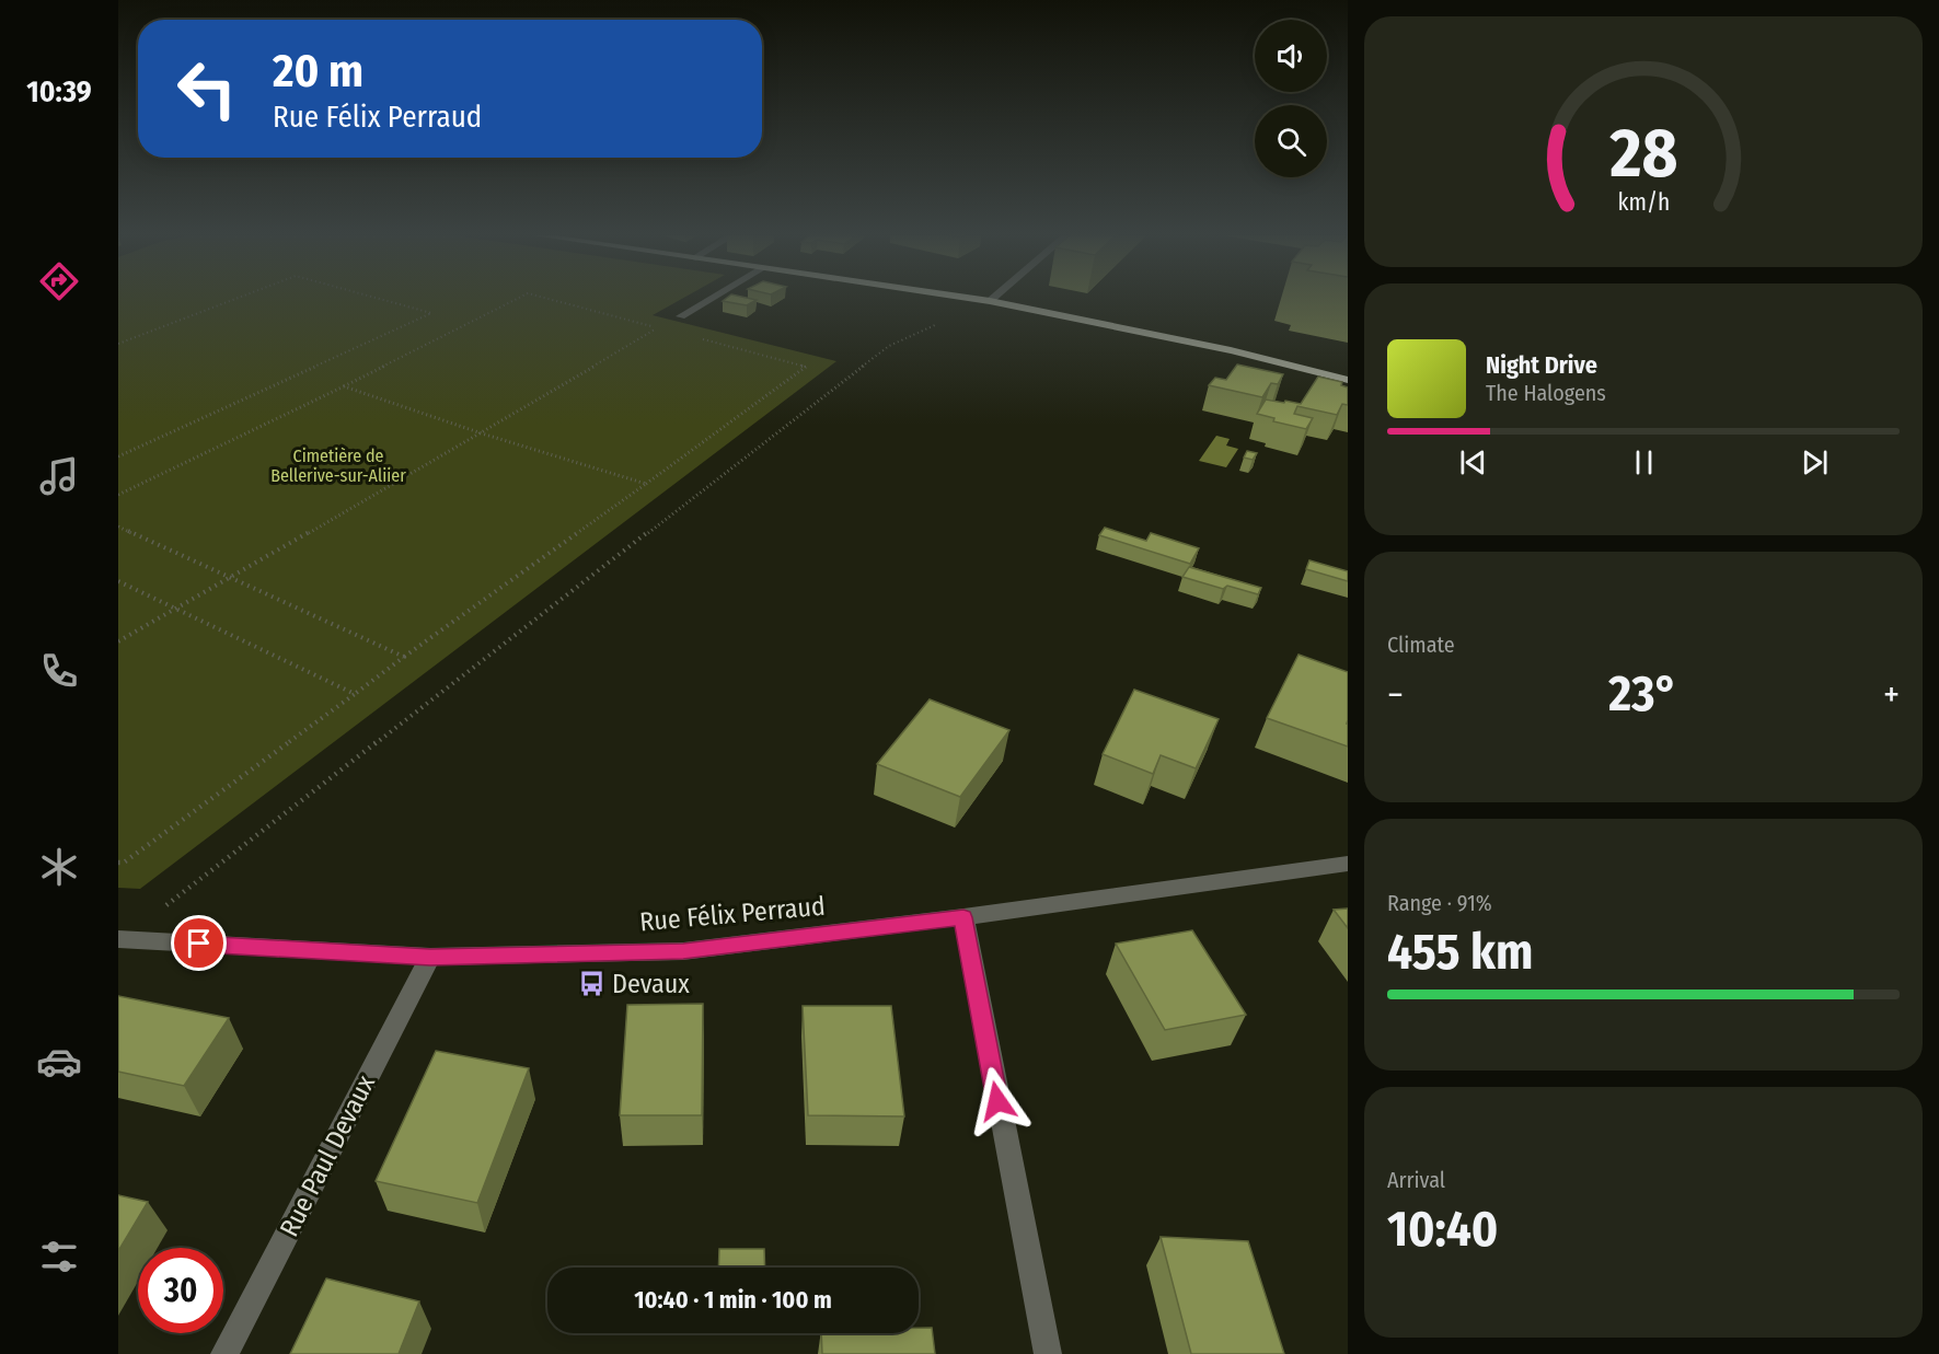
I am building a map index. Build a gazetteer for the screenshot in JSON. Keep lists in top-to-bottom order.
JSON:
{
  "streets": {
    "street": ["Rue Félix Perraud", "Rue Paul Devaux"]
  },
  "crossings": [
    ["Rue Félix Perraud", "Rue Paul Devaux"]
  ],
  "parks": ["Cimetière de Bellerive-sur-Aliier"],
  "places": {
    "bus stop": ["Devaux"]
  },
  "page": {
    "tabs": "10:39",
    "turn": ["20 m", "Rue Félix Perraud"],
    "song": ["Night Drive", "The Halogens"],
    "tile": [
      "Climate",
      ["Range · 91%", "455 km"],
      ["Arrival", "10:40"]
    ],
    "heat": ["−", "23°", "+"],
    "limit": "30",
    "trip": "10:40 · 1 min · 100 m",
    "gauge": ["28", "km/h"]
  }
}
